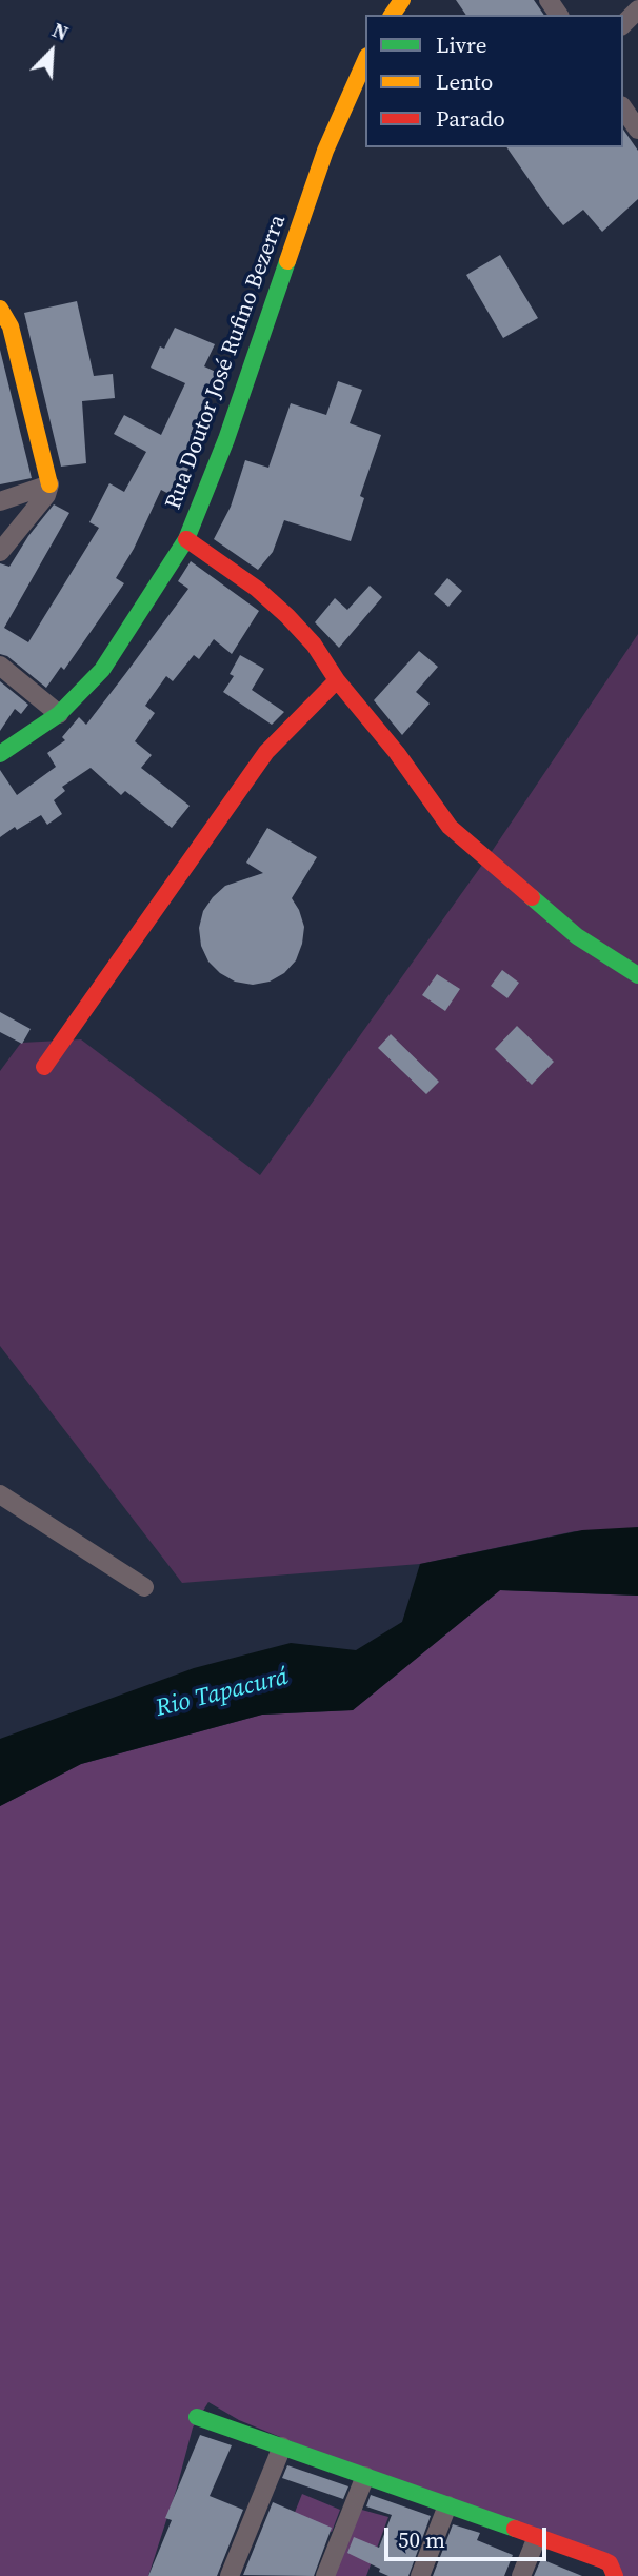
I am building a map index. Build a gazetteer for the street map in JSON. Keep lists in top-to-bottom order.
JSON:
{
  "streets": {
    "street": ["Rua Doutor José Rufino Bezerra"]
  },
  "water": ["Rio Tapacurá"],
  "legend": ["Livre", "Lento", "Parado"],
  "scale_bar": "50 m",
  "north": "top right"
}
